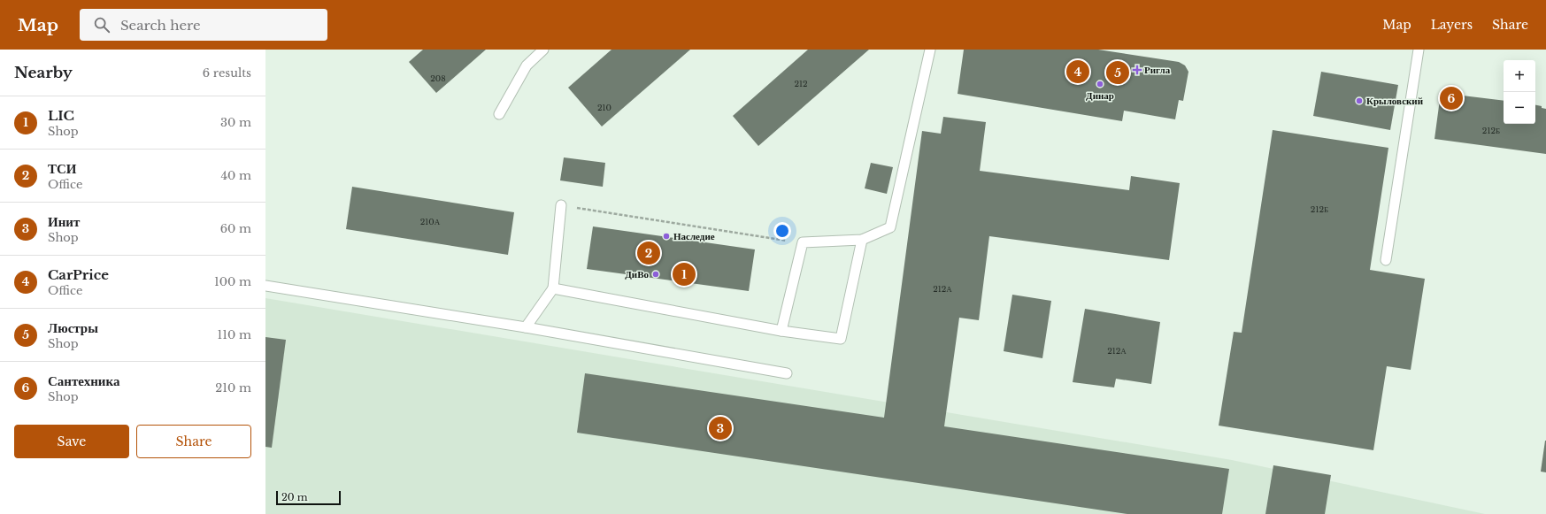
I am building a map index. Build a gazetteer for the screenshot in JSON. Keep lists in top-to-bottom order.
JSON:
{
  "places": {
    "health": ["Ригла"],
    "other": [
      "Динар",
      "Крыловский",
      "Наследие",
      "ДиВо"
    ]
  },
  "house_numbers": [
    "208",
    "212",
    "210",
    "212Б",
    "212Б",
    "210А",
    "212А",
    "212А"
  ],
  "scale_bar": "20 m",
  "page": {
    "header": "Map",
    "search": "Search here",
    "nav": ["Map", "Layers", "Share"],
    "heading": ["Nearby", "6 results"],
    "pins": [
      "4",
      "5",
      "6",
      "2",
      "1",
      "3"
    ],
    "map_buttons": ["+", "−"],
    "list": [
      {
        "mark": "1",
        "name": "LIC",
        "note": "Shop",
        "value": "30 m"
      },
      {
        "mark": "2",
        "name": "ТСИ",
        "note": "Office",
        "value": "40 m"
      },
      {
        "mark": "3",
        "name": "Инит",
        "note": "Shop",
        "value": "60 m"
      },
      {
        "mark": "4",
        "name": "CarPrice",
        "note": "Office",
        "value": "100 m"
      },
      {
        "mark": "5",
        "name": "Люстры",
        "note": "Shop",
        "value": "110 m"
      },
      {
        "mark": "6",
        "name": "Сантехника",
        "note": "Shop",
        "value": "210 m"
      }
    ],
    "buttons": ["Save", "Share"],
    "scale": "20 m"
  }
}
